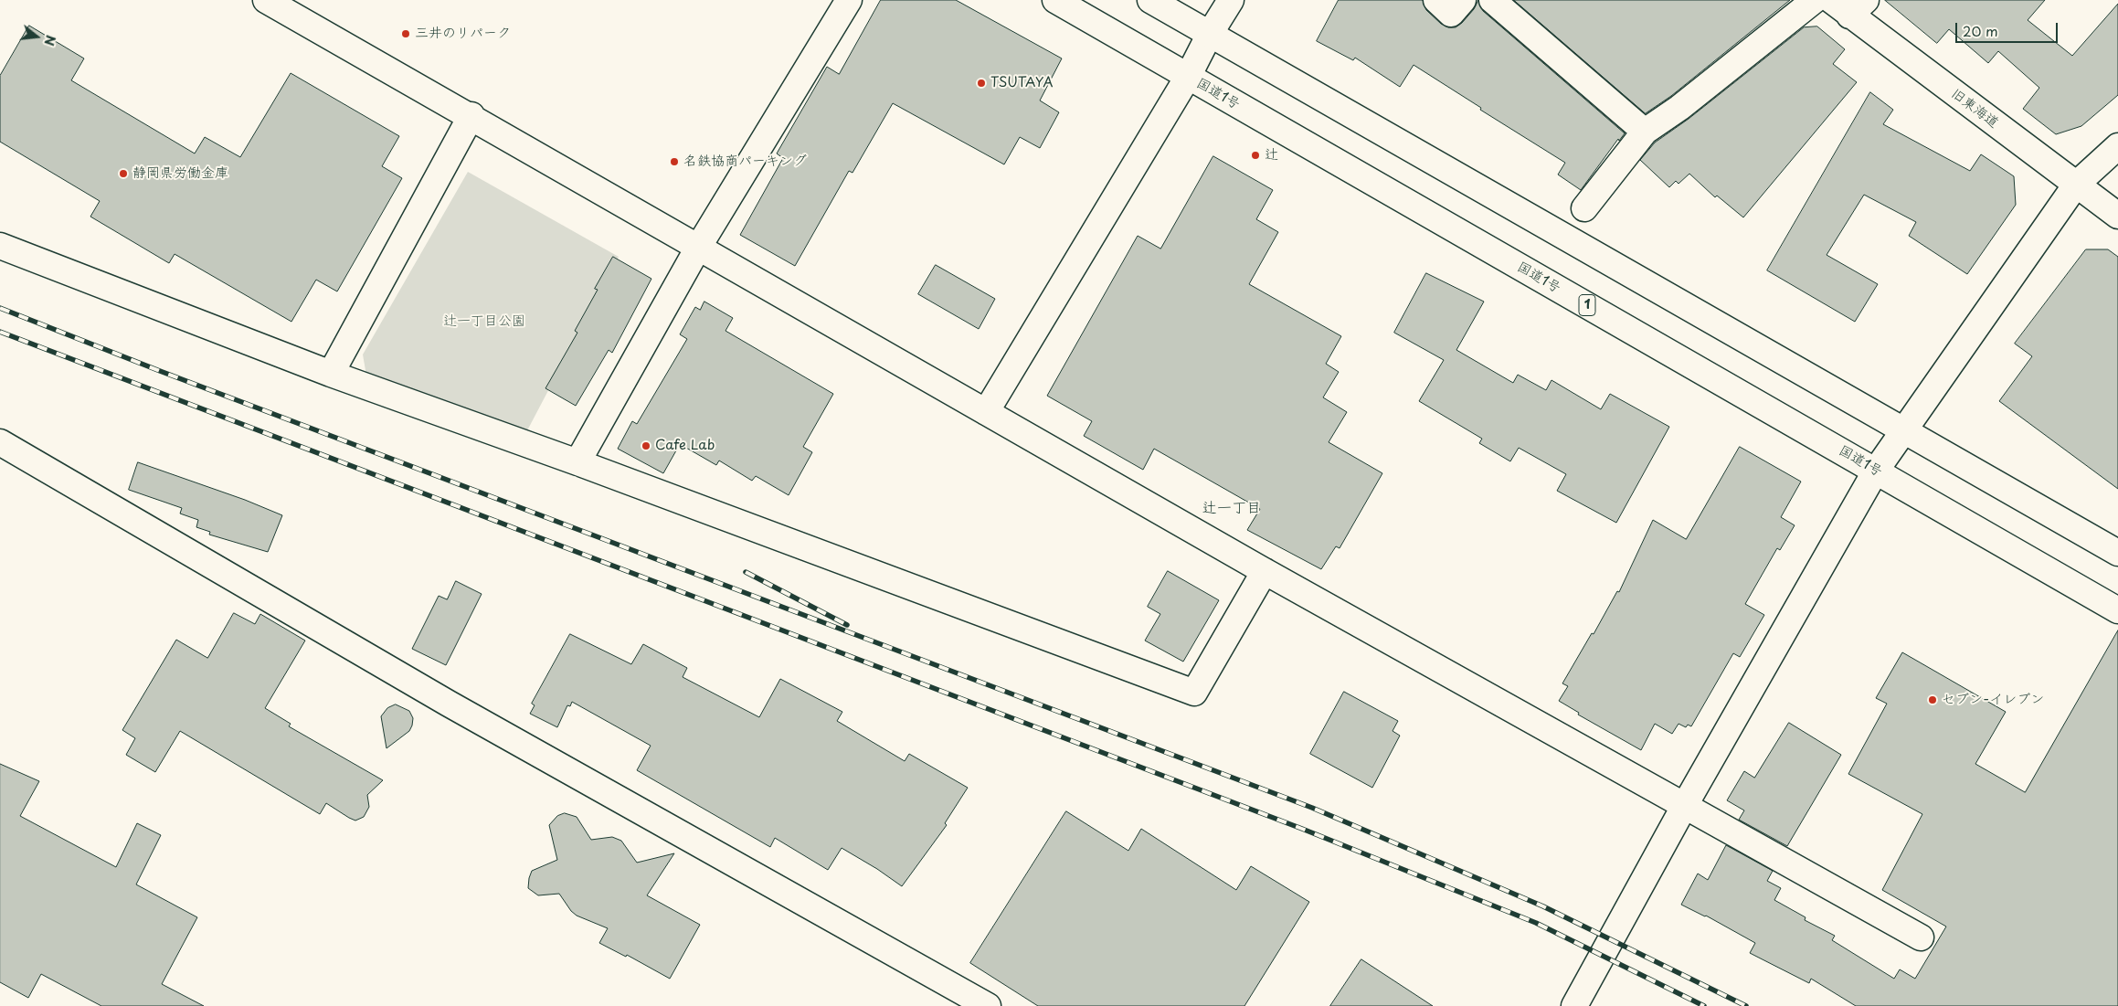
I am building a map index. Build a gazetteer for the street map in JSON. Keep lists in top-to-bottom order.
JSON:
{
  "streets": {
    "main road": ["国道1号", "旧東海道", "1"]
  },
  "districts": ["辻一丁目"],
  "parks": ["辻一丁目公園"],
  "places": [
    "三井のリパーク",
    "TSUTAYA",
    "辻",
    "名鉄協商パーキング",
    "静岡県労働金庫",
    "Cafe Lab",
    "セブン-イレブン"
  ],
  "scale_bar": "20 m",
  "north": "right"
}
